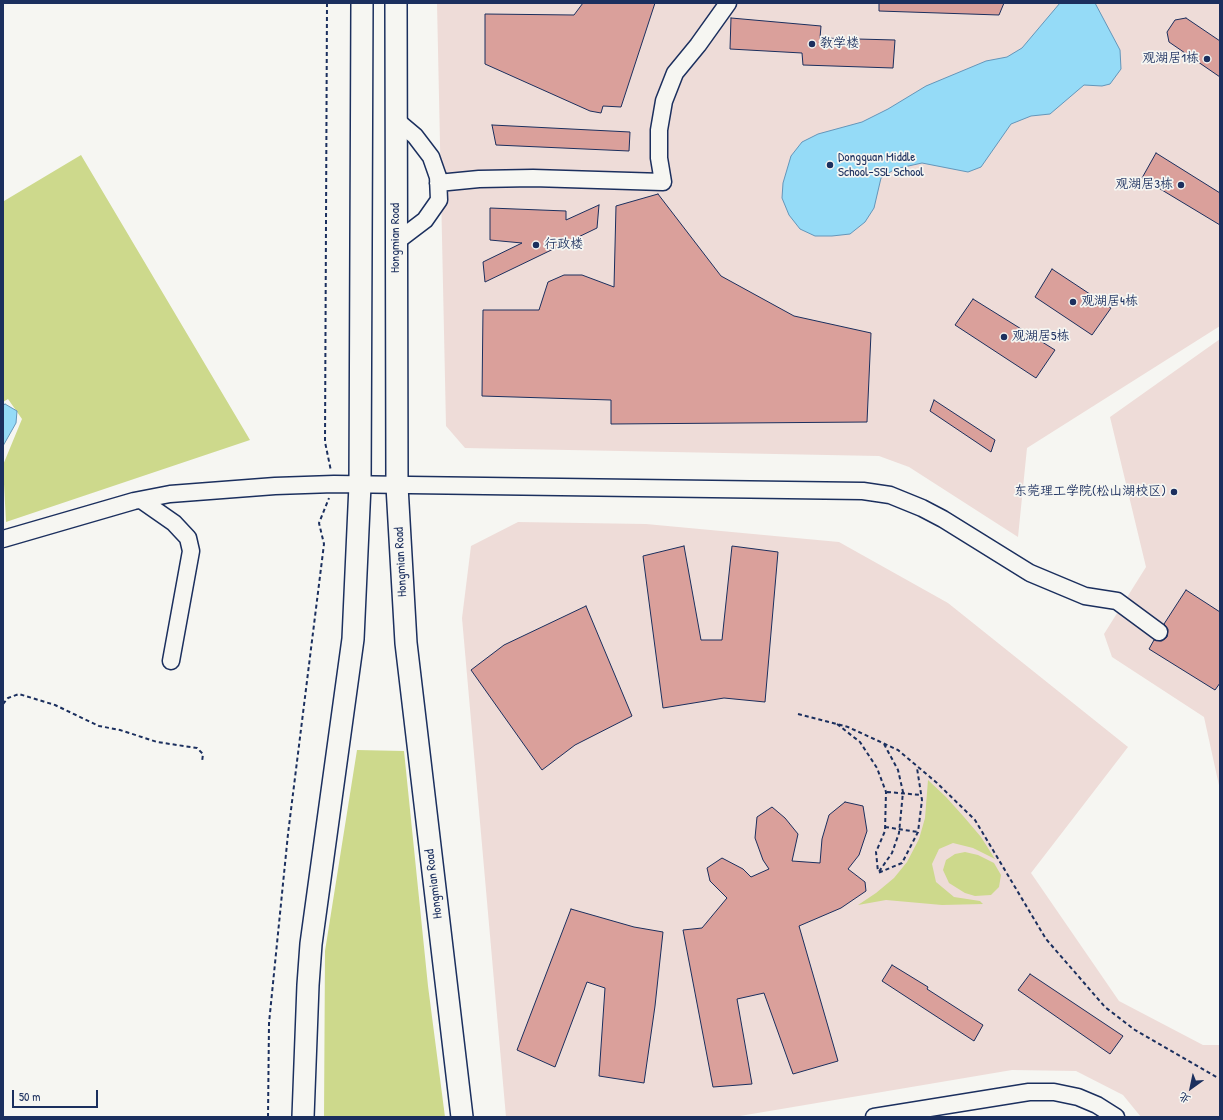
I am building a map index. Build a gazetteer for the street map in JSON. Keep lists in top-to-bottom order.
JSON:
{
  "streets": {
    "main road": ["Hongmian Road"]
  },
  "places": [
    "教学楼",
    "观湖居1栋",
    "Dongguan Middle School-SSL School",
    "观湖居3栋",
    "行政楼",
    "观湖居4栋",
    "观湖居5栋",
    "东莞理工学院(松山湖校区)"
  ],
  "scale_bar": "50 m",
  "north": "bottom left"
}
